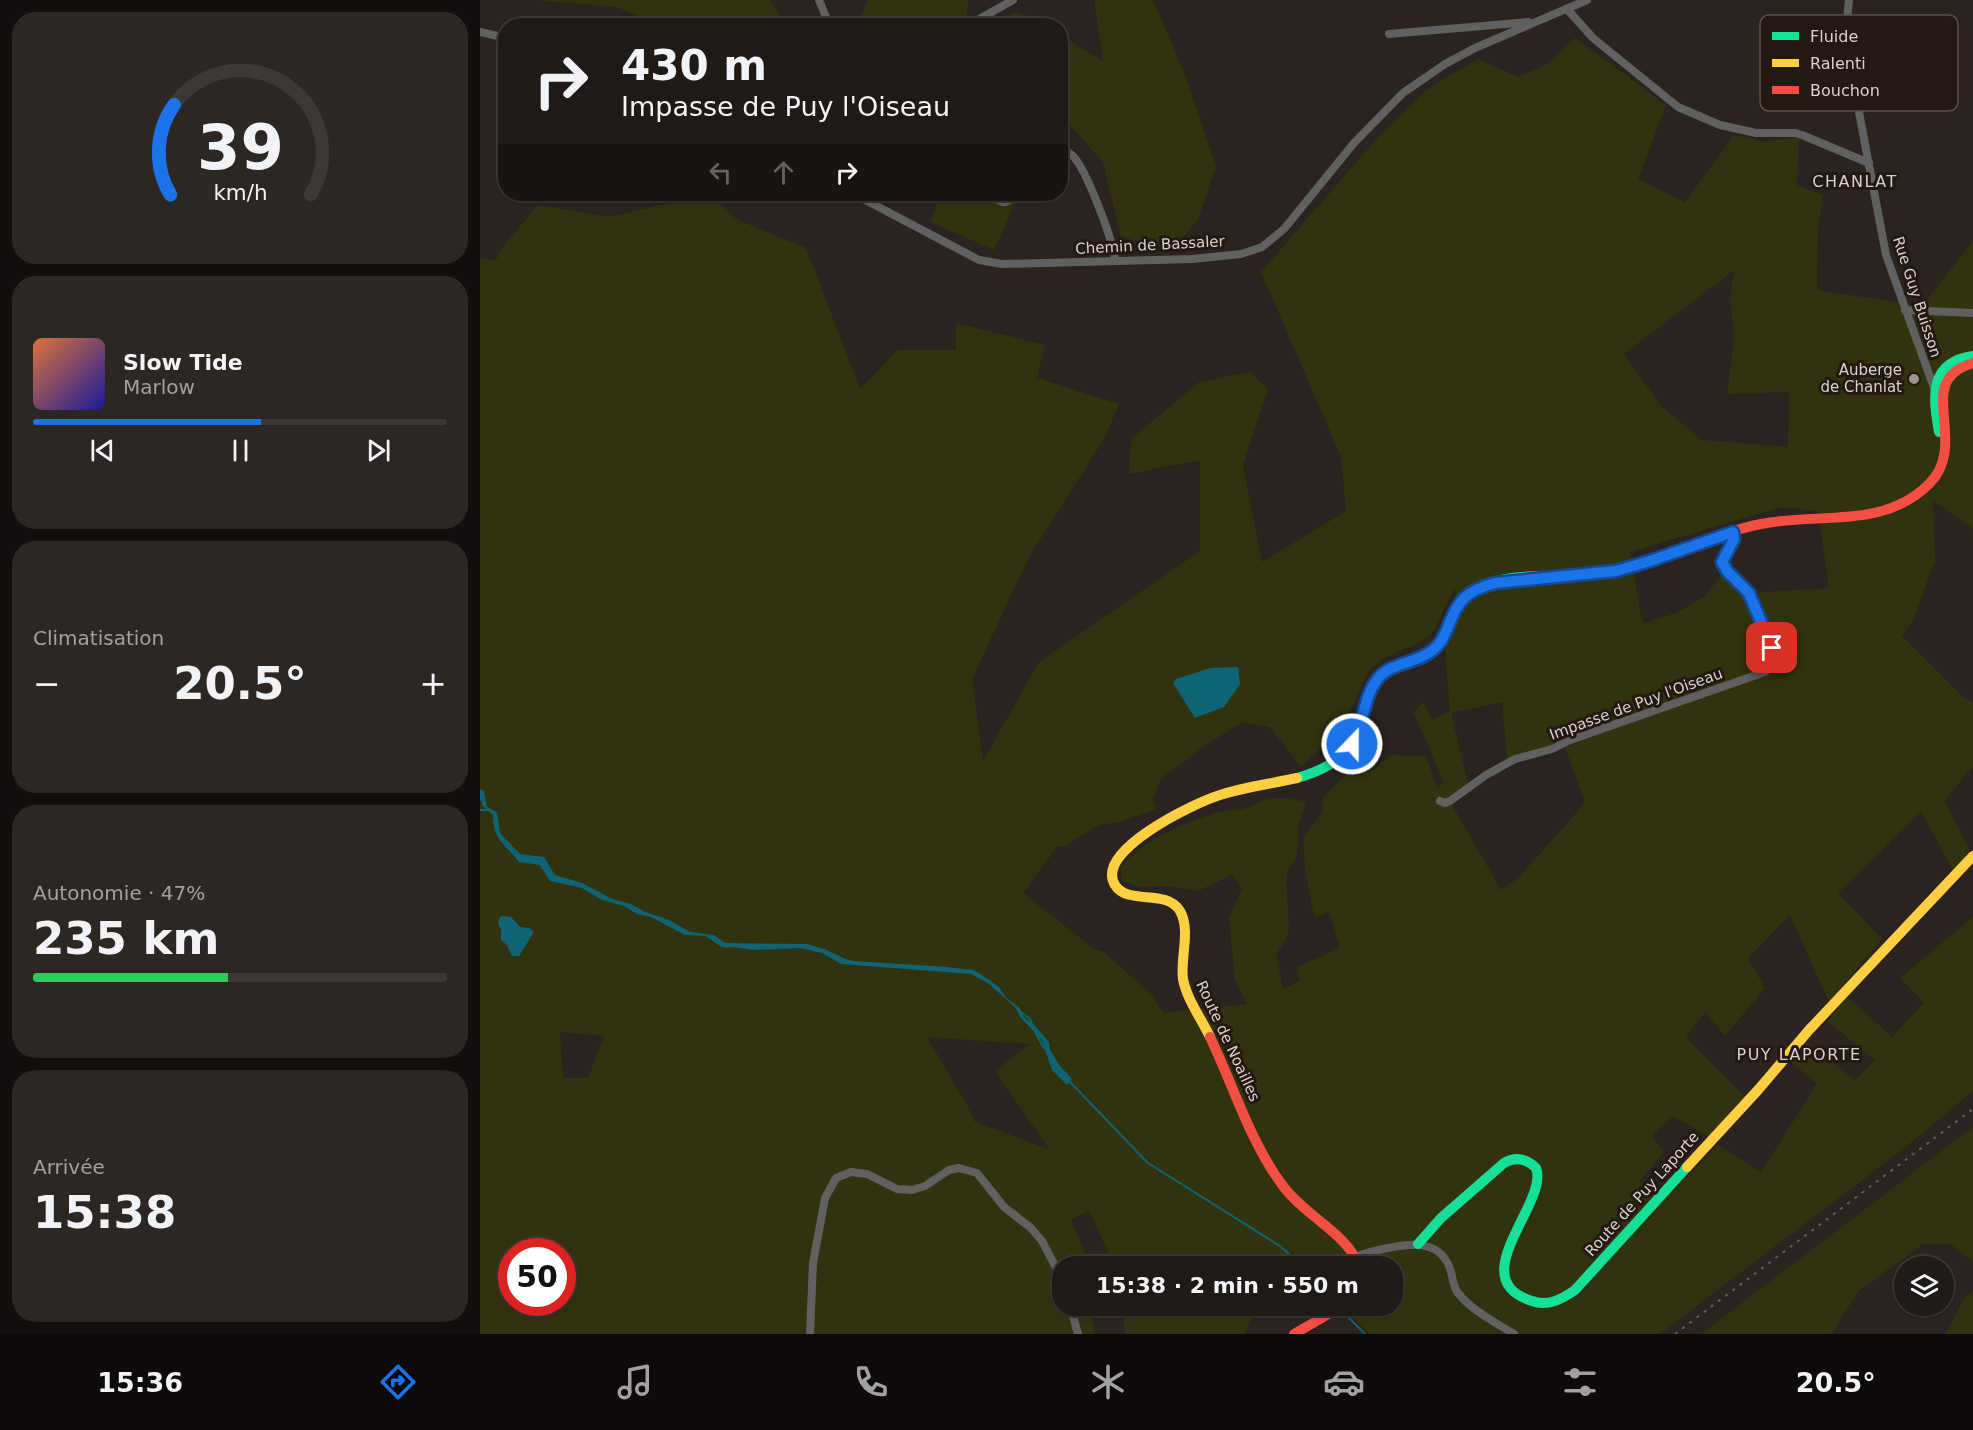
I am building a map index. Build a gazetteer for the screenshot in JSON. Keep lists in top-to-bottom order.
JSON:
{
  "streets": {
    "main road": ["Route de Noailles", "Route de Puy Laporte"],
    "street": ["Chemin de Bassaler", "Rue Guy Buisson", "Impasse de Puy l'Oiseau"]
  },
  "crossings": [
    ["Rue Guy Buisson", "Route de Noailles"],
    ["Impasse de Puy l'Oiseau", "Route de Noailles"]
  ],
  "districts": ["CHANLAT", "PUY LAPORTE"],
  "places": ["Auberge de Chanlat"],
  "legend": ["Fluide", "Ralenti", "Bouchon"],
  "page": {
    "turn": ["430 m", "Impasse de Puy l'Oiseau"],
    "song": ["Slow Tide", "Marlow"],
    "tile": [
      "Climatisation",
      ["Autonomie · 47%", "235 km"],
      ["Arrivée", "15:38"]
    ],
    "heat": ["−", "20.5°", "+"],
    "limit": "50",
    "trip": "15:38 · 2 min · 550 m",
    "tabs": ["15:36", "20.5°"],
    "gauge": ["39", "km/h"]
  }
}
